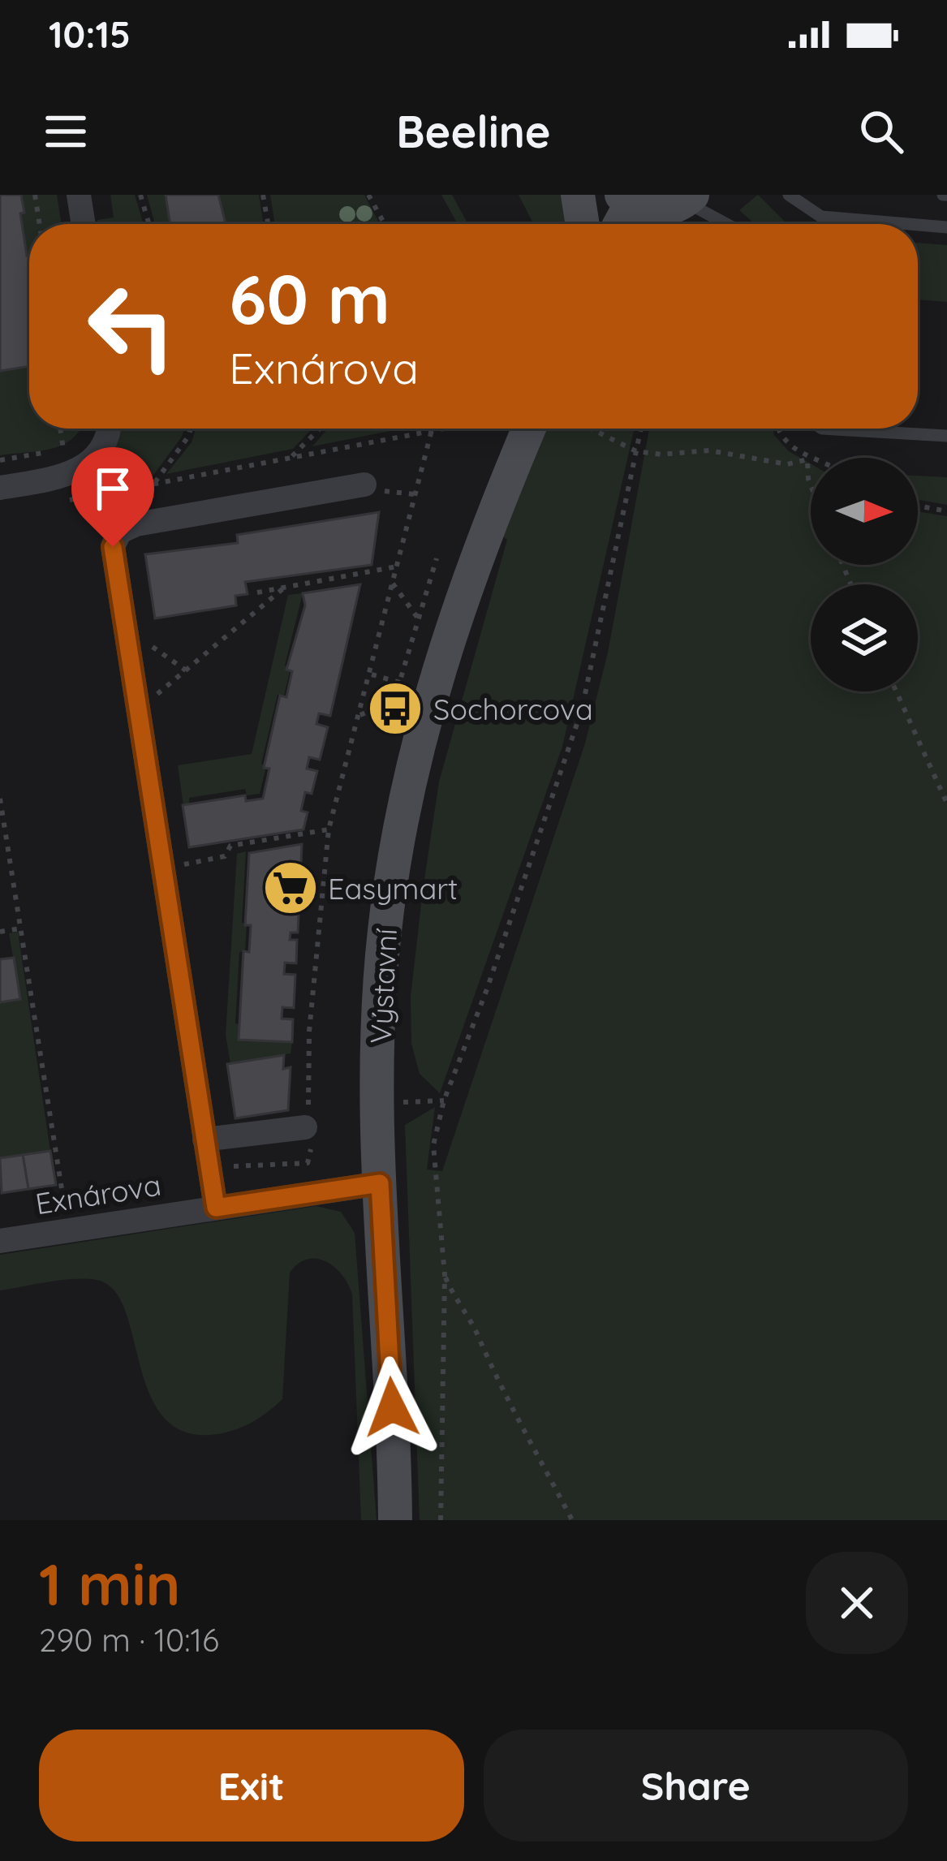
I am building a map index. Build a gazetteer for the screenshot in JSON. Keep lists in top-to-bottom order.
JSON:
{
  "streets": {
    "main road": ["Výstavní"],
    "street": ["Exnárova"]
  },
  "crossings": [
    ["Výstavní", "Exnárova"]
  ],
  "places": {
    "bus stop": ["Sochorcova"],
    "supermarket": ["Easymart"]
  },
  "north": "right",
  "page": {
    "status": "10:15",
    "header": "Beeline",
    "turn": ["60 m", "Exnárova"],
    "heading": ["1 min", "290 m · 10:16"],
    "buttons": ["Exit", "Share"]
  }
}
